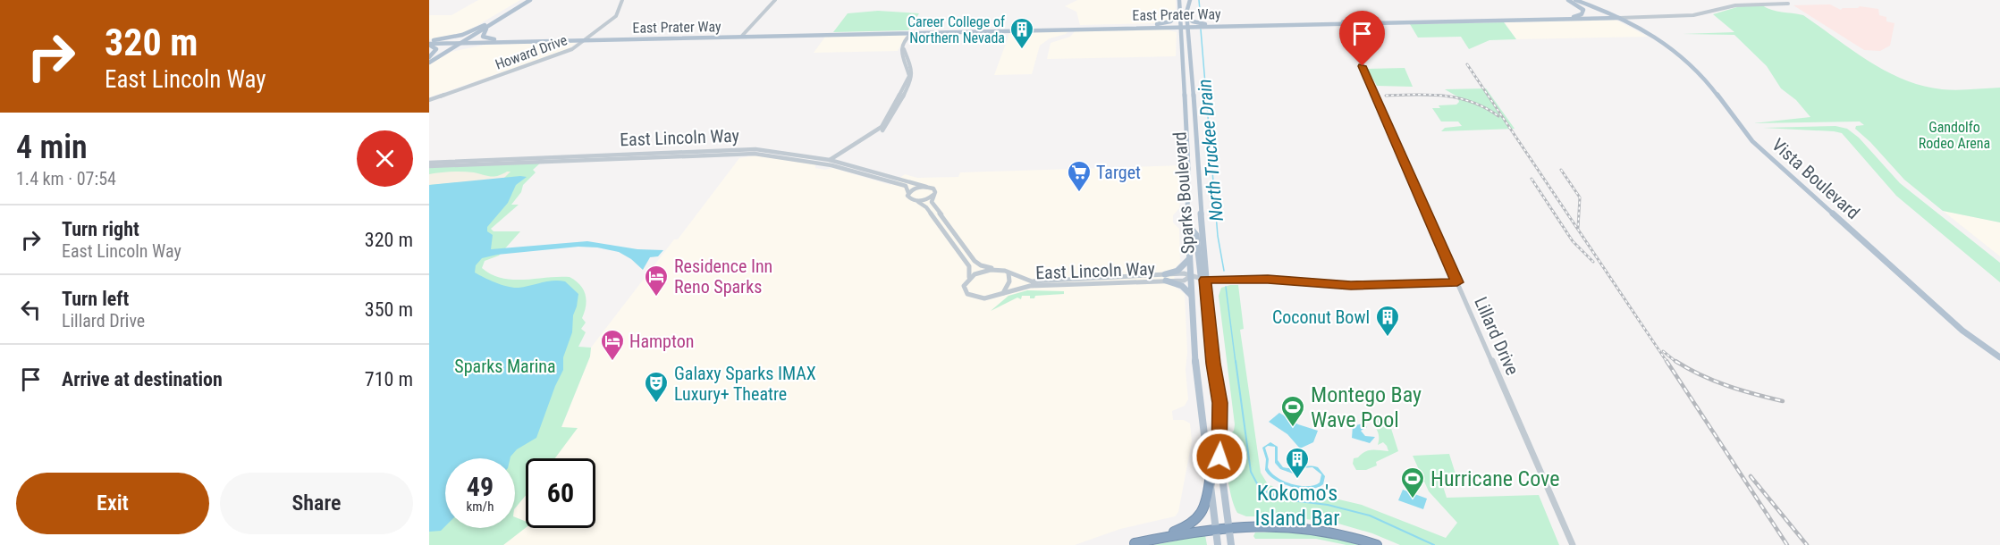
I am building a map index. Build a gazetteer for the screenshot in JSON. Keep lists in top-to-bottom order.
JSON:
{
  "streets": {
    "main road": ["East Prater Way", "Vista Boulevard", "Sparks Boulevard"],
    "street": ["Howard Drive", "East Lincoln Way", "Lillard Drive"]
  },
  "crossings": [
    ["East Prater Way", "Howard Drive"],
    ["East Prater Way", "Vista Boulevard"],
    ["East Prater Way", "Sparks Boulevard"],
    ["East Prater Way", "Lillard Drive"],
    ["East Lincoln Way", "Sparks Boulevard"],
    ["East Lincoln Way", "Lillard Drive"]
  ],
  "water": ["North Truckee Drain"],
  "parks": ["Gandolfo Rodeo Arena", "Sparks Marina"],
  "places": {
    "building": ["Career College of Northern Nevada", "Coconut Bowl", "Kokomo's Island Bar"],
    "supermarket": ["Target"],
    "hotel": ["Residence Inn Reno Sparks", "Hampton"],
    "theatre": ["Galaxy Sparks IMAX Luxury+ Theatre"],
    "sports": ["Montego Bay Wave Pool", "Hurricane Cove"]
  },
  "page": {
    "turn": ["320 m", "East Lincoln Way"],
    "heading": ["4 min", "1.4 km · 07:54"],
    "list": [
      {
        "name": "Turn right",
        "note": "East Lincoln Way",
        "value": "320 m"
      },
      {
        "name": "Turn left",
        "note": "Lillard Drive",
        "value": "350 m"
      },
      {
        "name": "Arrive at destination",
        "value": "710 m"
      }
    ],
    "speed": "49 km/h",
    "limit": "60",
    "buttons": ["Exit", "Share"]
  }
}
